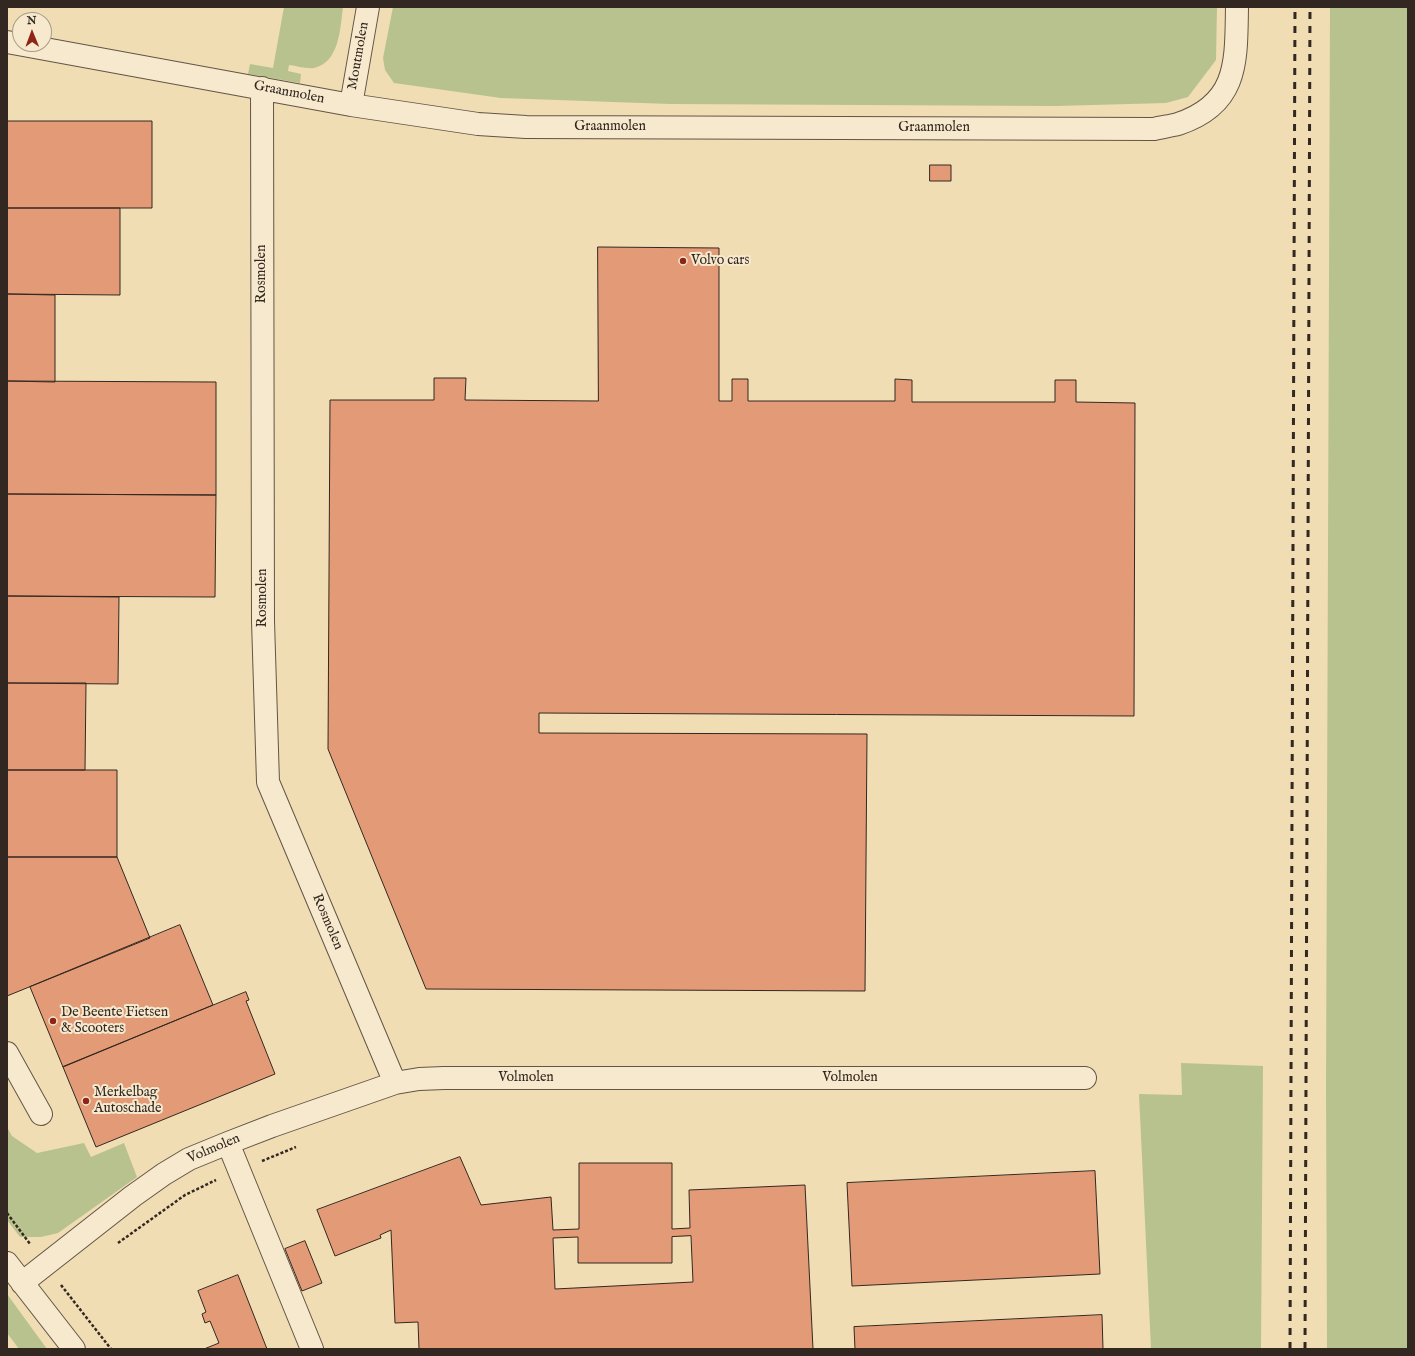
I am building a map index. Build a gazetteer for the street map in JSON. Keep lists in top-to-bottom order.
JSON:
{
  "streets": {
    "street": [
      "Moutmolen",
      "Graanmolen",
      "Rosmolen",
      "Volmolen"
    ]
  },
  "crossings": [
    ["Moutmolen", "Graanmolen"],
    ["Graanmolen", "Rosmolen"],
    ["Rosmolen", "Volmolen"]
  ],
  "places": ["Volvo cars", "De Beente Fietsen & Scooters", "Merkelbag Autoschade"],
  "north": "top"
}
